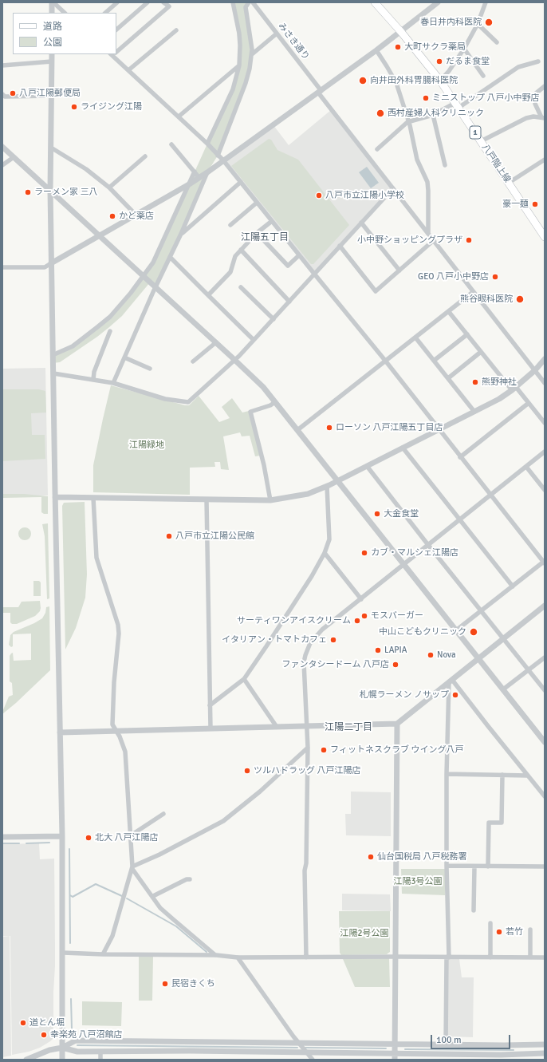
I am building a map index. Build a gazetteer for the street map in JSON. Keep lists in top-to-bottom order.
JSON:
{
  "streets": {
    "main road": ["1", "八戸階上線"],
    "street": ["みさき通り"]
  },
  "districts": ["江陽五丁目", "江陽二丁目"],
  "parks": ["江陽緑地", "江陽3号公園", "江陽2号公園"],
  "places": [
    "春日井内科医院",
    "大町サクラ薬局",
    "だるま食堂",
    "向井田外科胃腸科医院",
    "八戸江陽郵便局",
    "ミニストップ 八戸小中野店",
    "ライジング江陽",
    "西村産婦人科クリニック",
    "ラーメン家 三八",
    "八戸市立江陽小学校",
    "豪一麺",
    "かど薬店",
    "小中野ショッピングプラザ",
    "GEO 八戸小中野店",
    "熊谷眼科医院",
    "熊野神社",
    "ローソン 八戸江陽五丁目店",
    "大金食堂",
    "八戸市立江陽公民館",
    "カブ・マルシェ江陽店",
    "モスバーガー",
    "サーティワンアイスクリーム",
    "中山こどもクリニック",
    "イタリアン・トマトカフェ",
    "LAPIA",
    "Nova",
    "ファンタシードーム 八戸店",
    "札幌ラーメン ノサップ",
    "フィットネスクラブ ウイング八戸",
    "ツルハドラッグ 八戸江陽店",
    "北大 八戸江陽店",
    "仙台国税局 八戸税務署",
    "若竹",
    "民宿きくち",
    "道とん堀",
    "幸楽苑 八戸沼館店"
  ],
  "legend": ["道路", "公園"],
  "scale_bar": "100 m"
}
